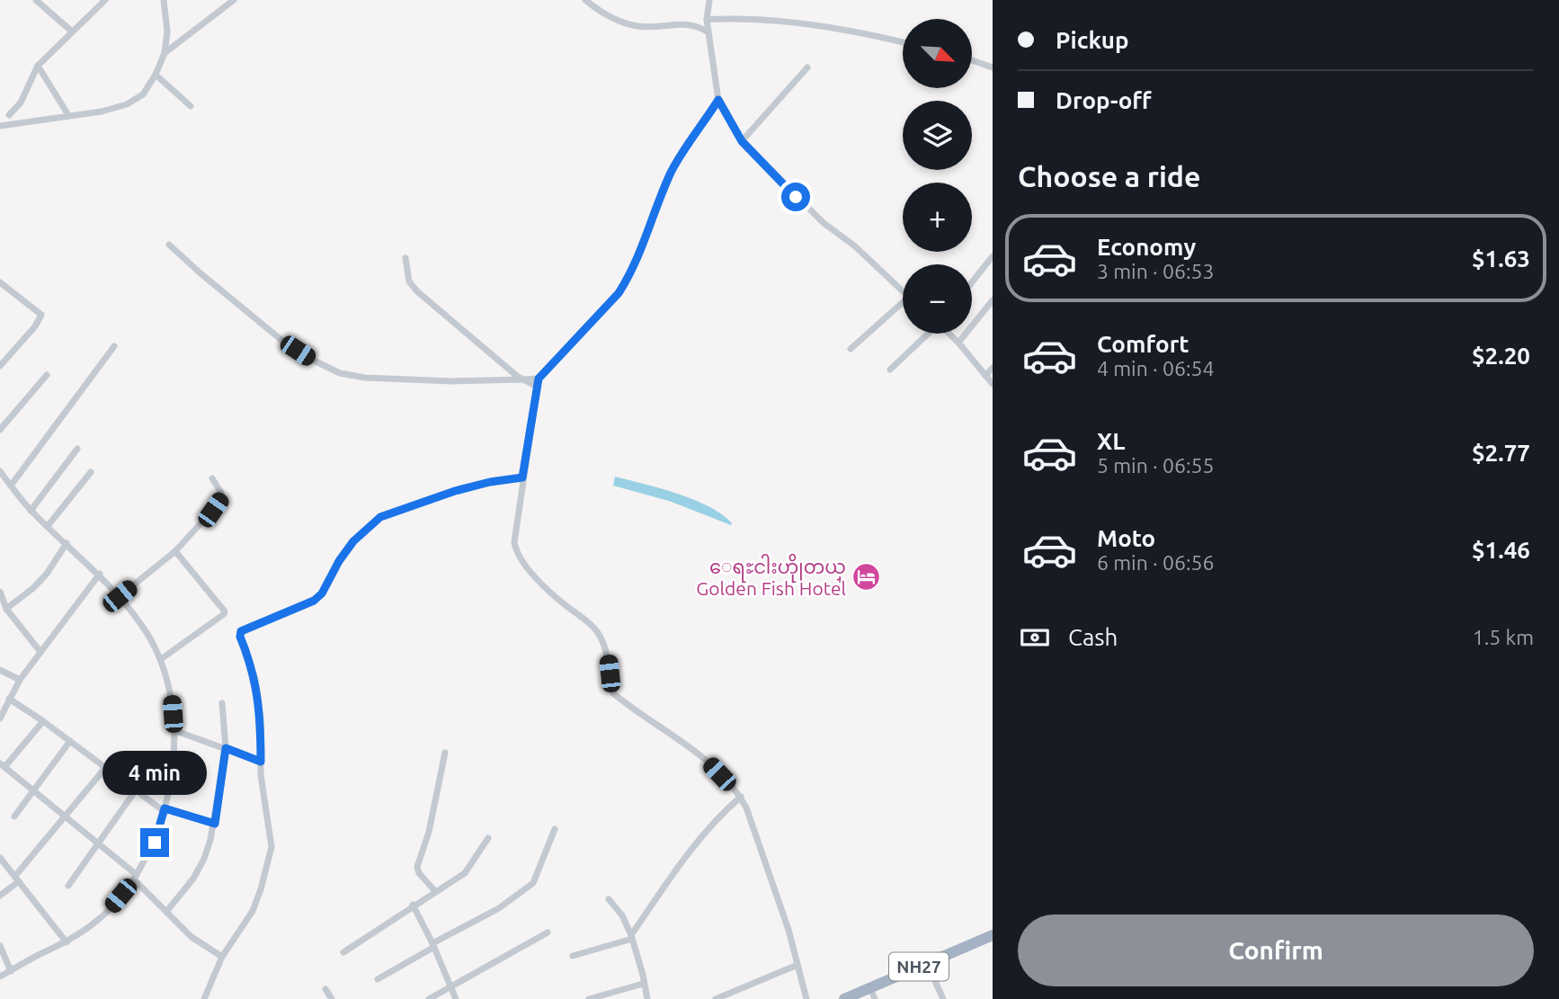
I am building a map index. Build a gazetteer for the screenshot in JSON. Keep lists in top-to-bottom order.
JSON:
{
  "streets": {
    "highway": ["NH27"]
  },
  "places": {
    "hotel": ["ေရႊငါးဟိုုတယ္ Golden Fish Hotel"]
  },
  "north": "bottom right",
  "page": {
    "banner": ["Pickup", "Drop-off"],
    "map_buttons": ["+", "−"],
    "heading": "Choose a ride",
    "list": [
      {
        "name": "Economy",
        "note": "3 min · 06:53",
        "value": "$1.63"
      },
      {
        "name": "Comfort",
        "note": "4 min · 06:54",
        "value": "$2.20"
      },
      {
        "name": "XL",
        "note": "5 min · 06:55",
        "value": "$2.77"
      },
      {
        "name": "Moto",
        "note": "6 min · 06:56",
        "value": "$1.46"
      }
    ],
    "pay": ["Cash", "1.5 km"],
    "bubble": "4 min",
    "buttons": "Confirm"
  }
}
